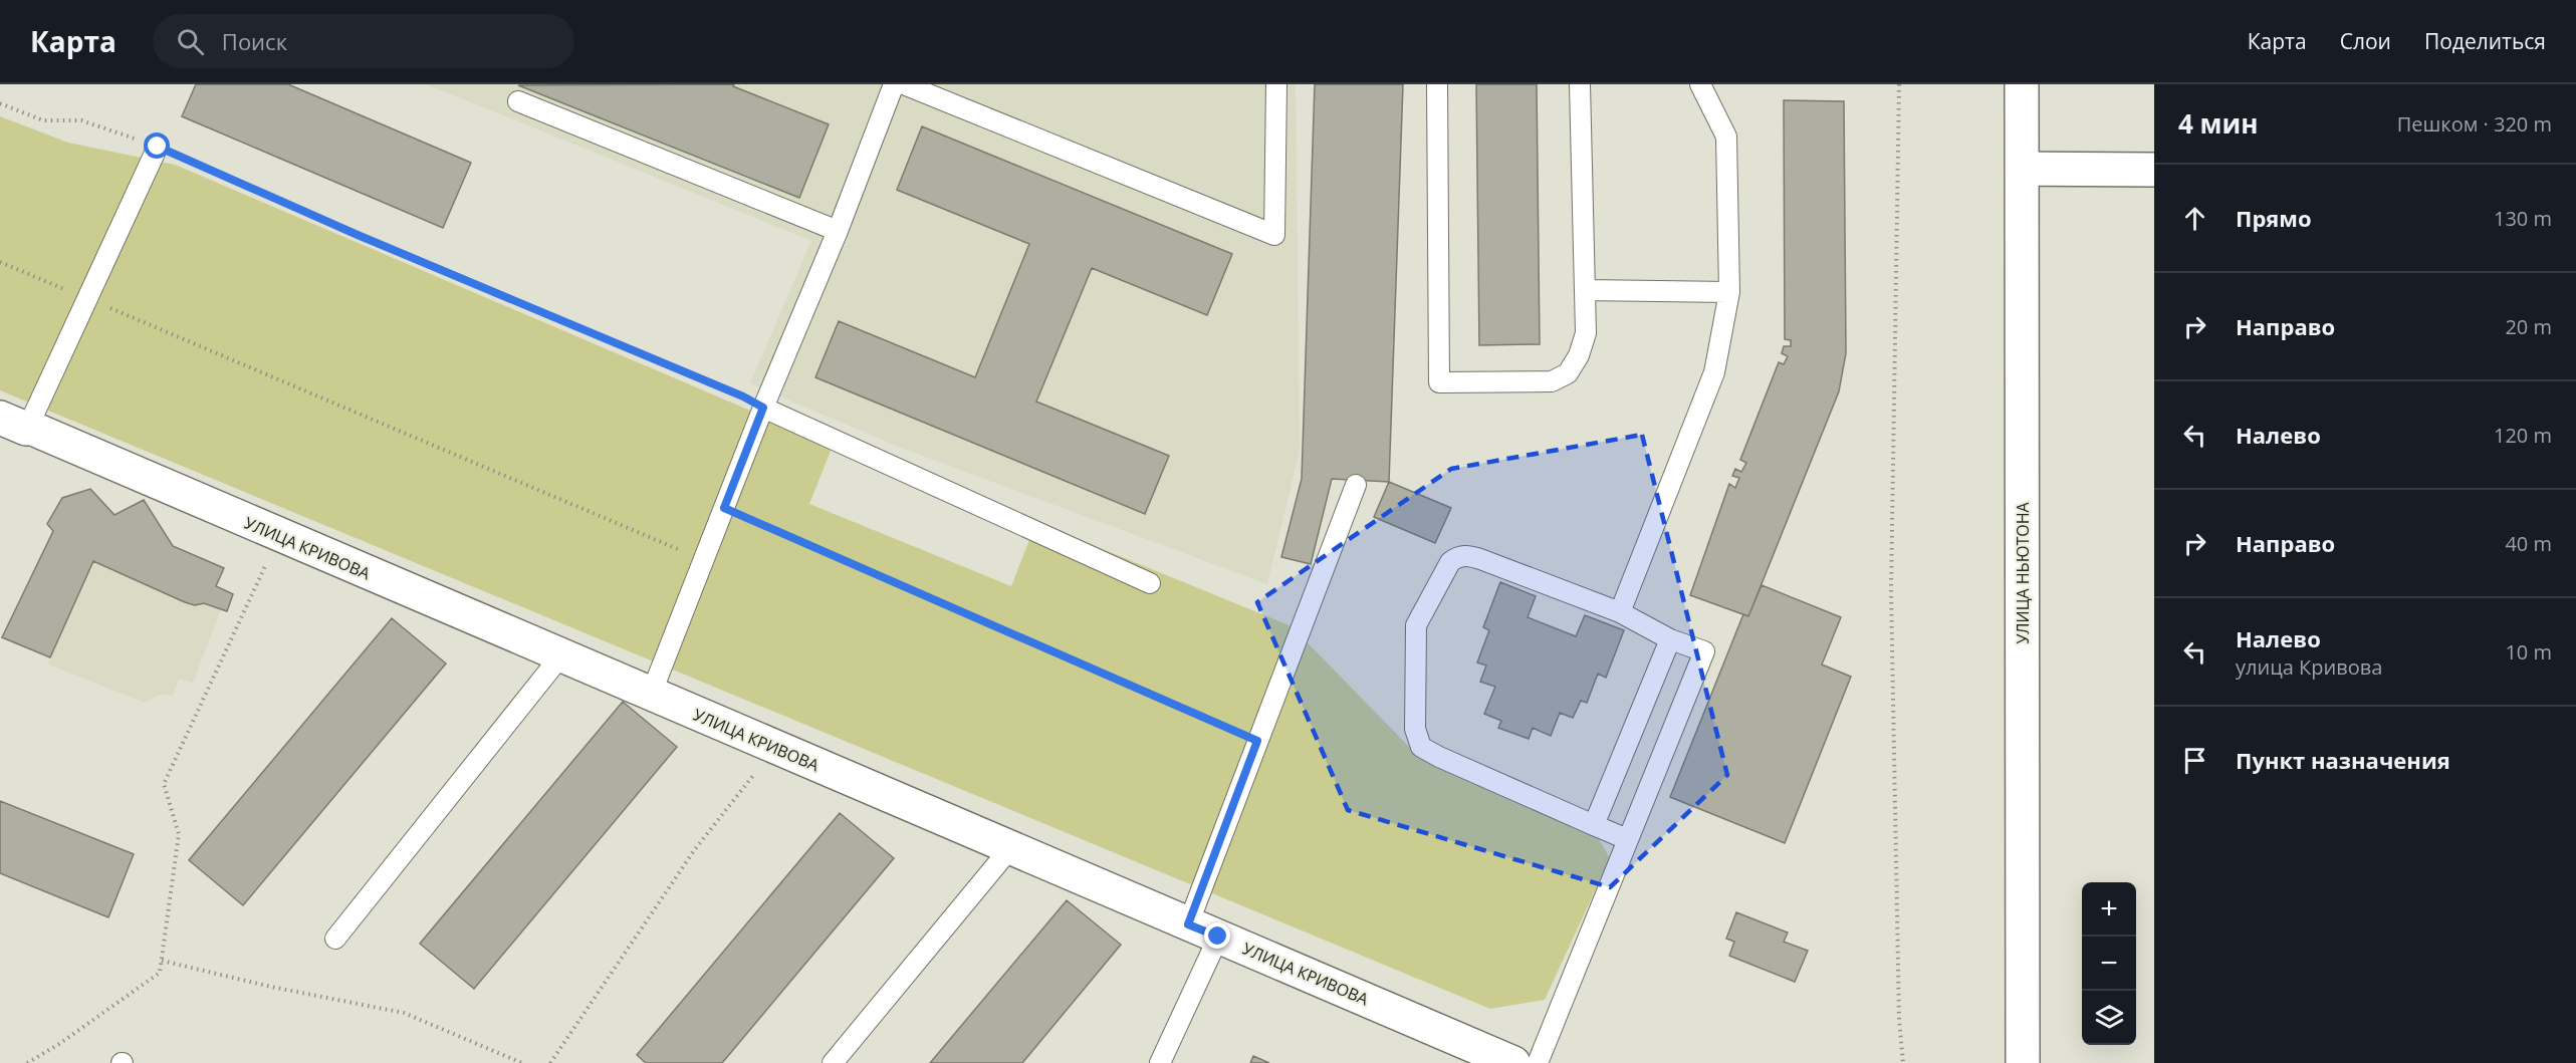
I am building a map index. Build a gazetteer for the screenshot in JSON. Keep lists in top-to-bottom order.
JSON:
{
  "streets": {
    "street": ["УЛИЦА КРИВОВА", "УЛИЦА НЬЮТОНА"]
  },
  "page": {
    "header": "Карта",
    "search": "Поиск",
    "nav": ["Карта", "Слои", "Поделиться"],
    "heading": ["4 мин", "Пешком · 320 m"],
    "list": [
      ["Прямо", "130 m"],
      ["Направо", "20 m"],
      ["Налево", "120 m"],
      ["Направо", "40 m"],
      ["Налево", "улица Кривова", "10 m"],
      "Пункт назначения"
    ],
    "map_buttons": ["+", "−"]
  }
}
